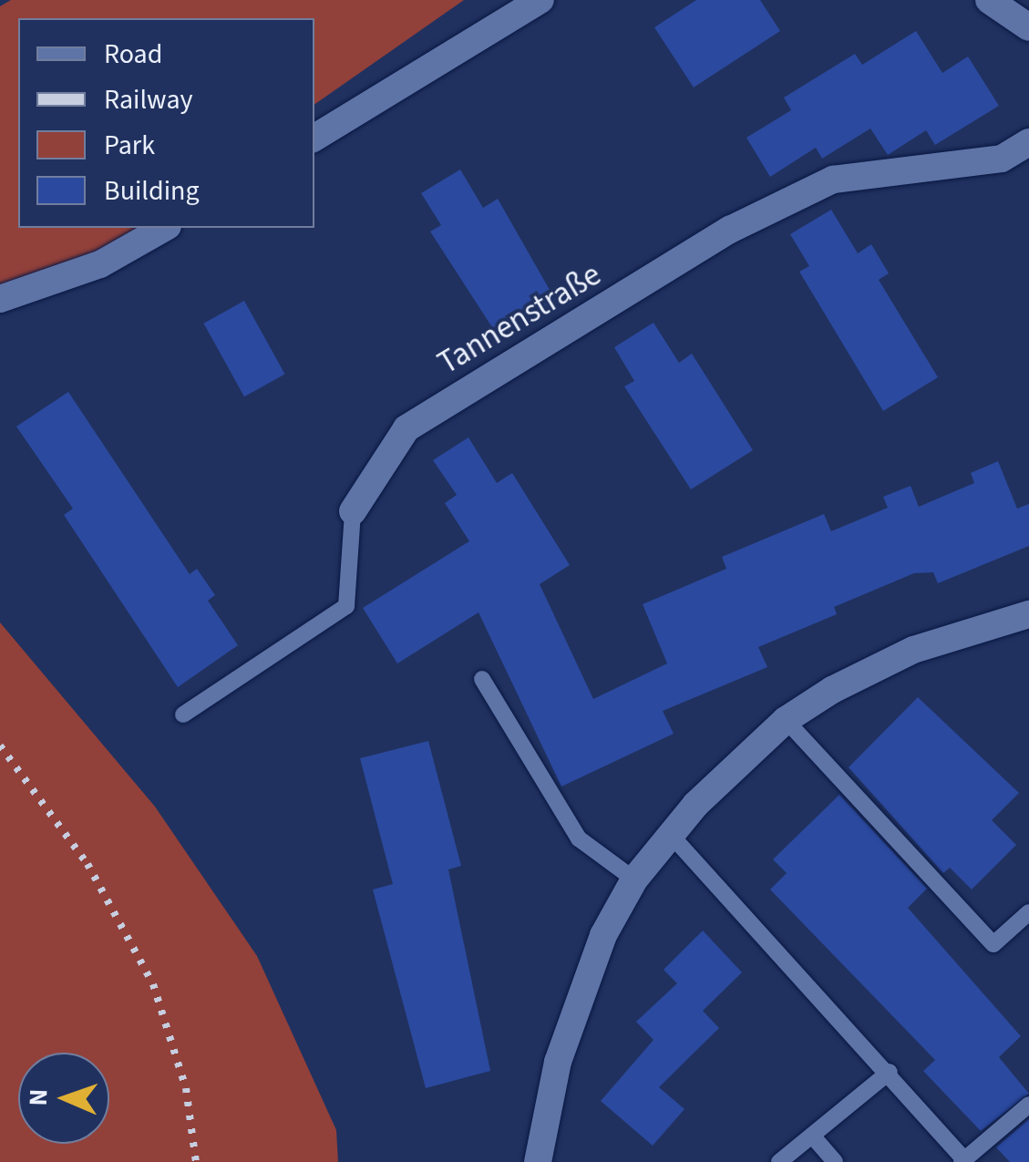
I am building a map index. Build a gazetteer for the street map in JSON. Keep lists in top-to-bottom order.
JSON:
{
  "streets": {
    "street": ["Tannenstraße"]
  },
  "legend": [
    "Road",
    "Railway",
    "Park",
    "Building"
  ],
  "north": "left"
}
